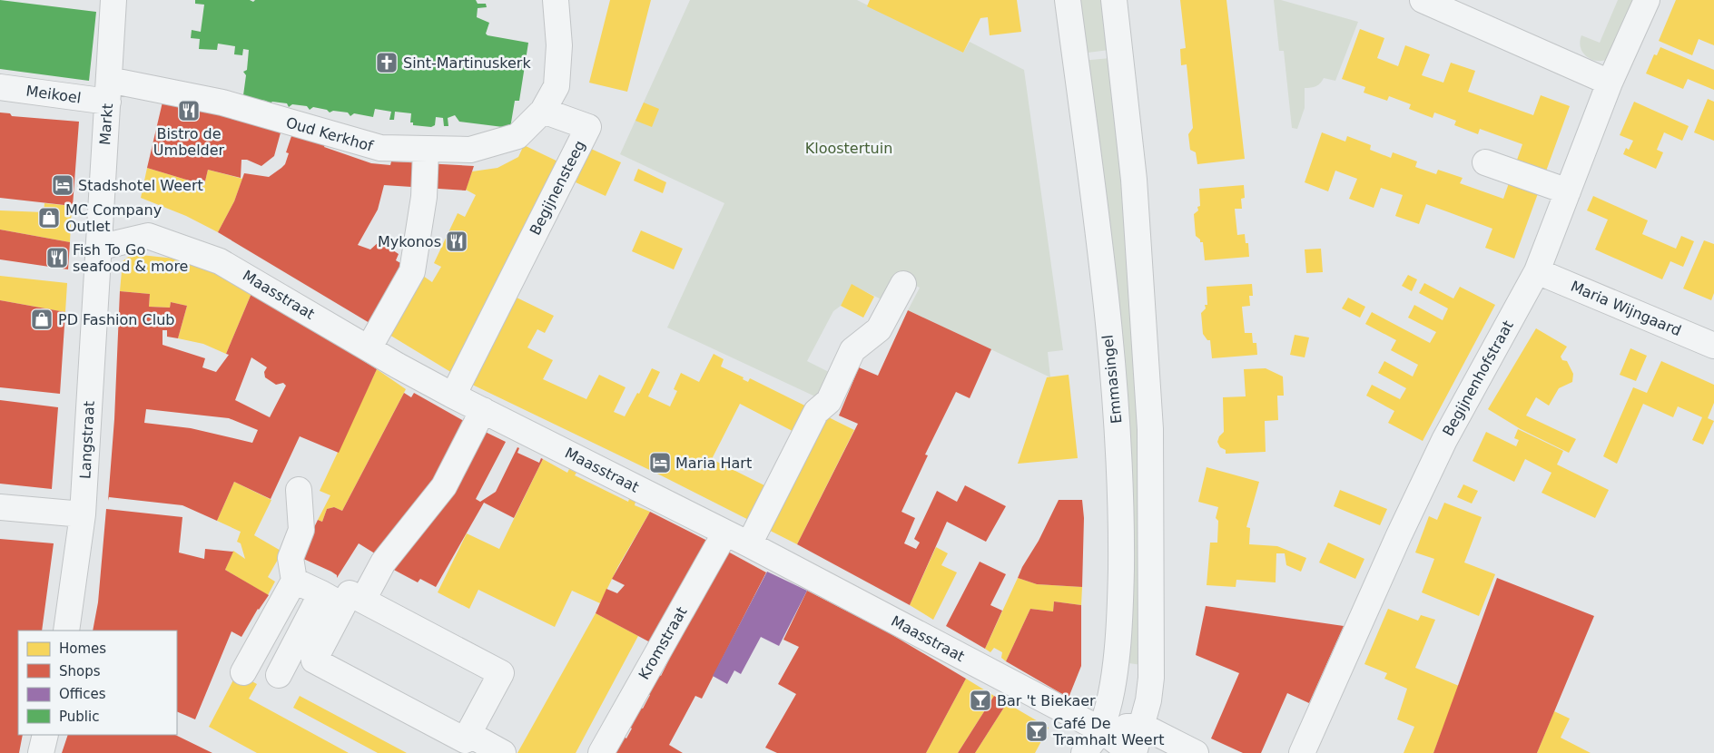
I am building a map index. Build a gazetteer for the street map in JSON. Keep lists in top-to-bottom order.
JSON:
{
  "streets": {
    "street": [
      "Meikoel",
      "Markt",
      "Oud Kerkhof",
      "Begijnensteeg",
      "Maasstraat",
      "Maria Wijngaard",
      "Begijnenhofstraat",
      "Emmasingel",
      "Langstraat",
      "Kromstraat"
    ]
  },
  "crossings": [
    ["Meikoel", "Markt"],
    ["Meikoel", "Oud Kerkhof"],
    ["Markt", "Oud Kerkhof"],
    ["Markt", "Maasstraat"],
    ["Markt", "Langstraat"],
    ["Oud Kerkhof", "Begijnensteeg"],
    ["Begijnensteeg", "Maasstraat"],
    ["Maasstraat", "Emmasingel"],
    ["Maasstraat", "Langstraat"],
    ["Maasstraat", "Kromstraat"],
    ["Maria Wijngaard", "Begijnenhofstraat"]
  ],
  "parks": ["Kloostertuin"],
  "places": {
    "church": ["Sint-Martinuskerk"],
    "restaurant": ["Bistro de Umbelder", "Mykonos", "Fish To Go seafood & more"],
    "hotel": ["Stadshotel Weert", "Maria Hart"],
    "shop": ["MC Company Outlet", "PD Fashion Club"],
    "bar": ["Bar 't Biekaer", "Café De Tramhalt Weert"]
  },
  "legend": [
    "Homes",
    "Shops",
    "Offices",
    "Public"
  ]
}
